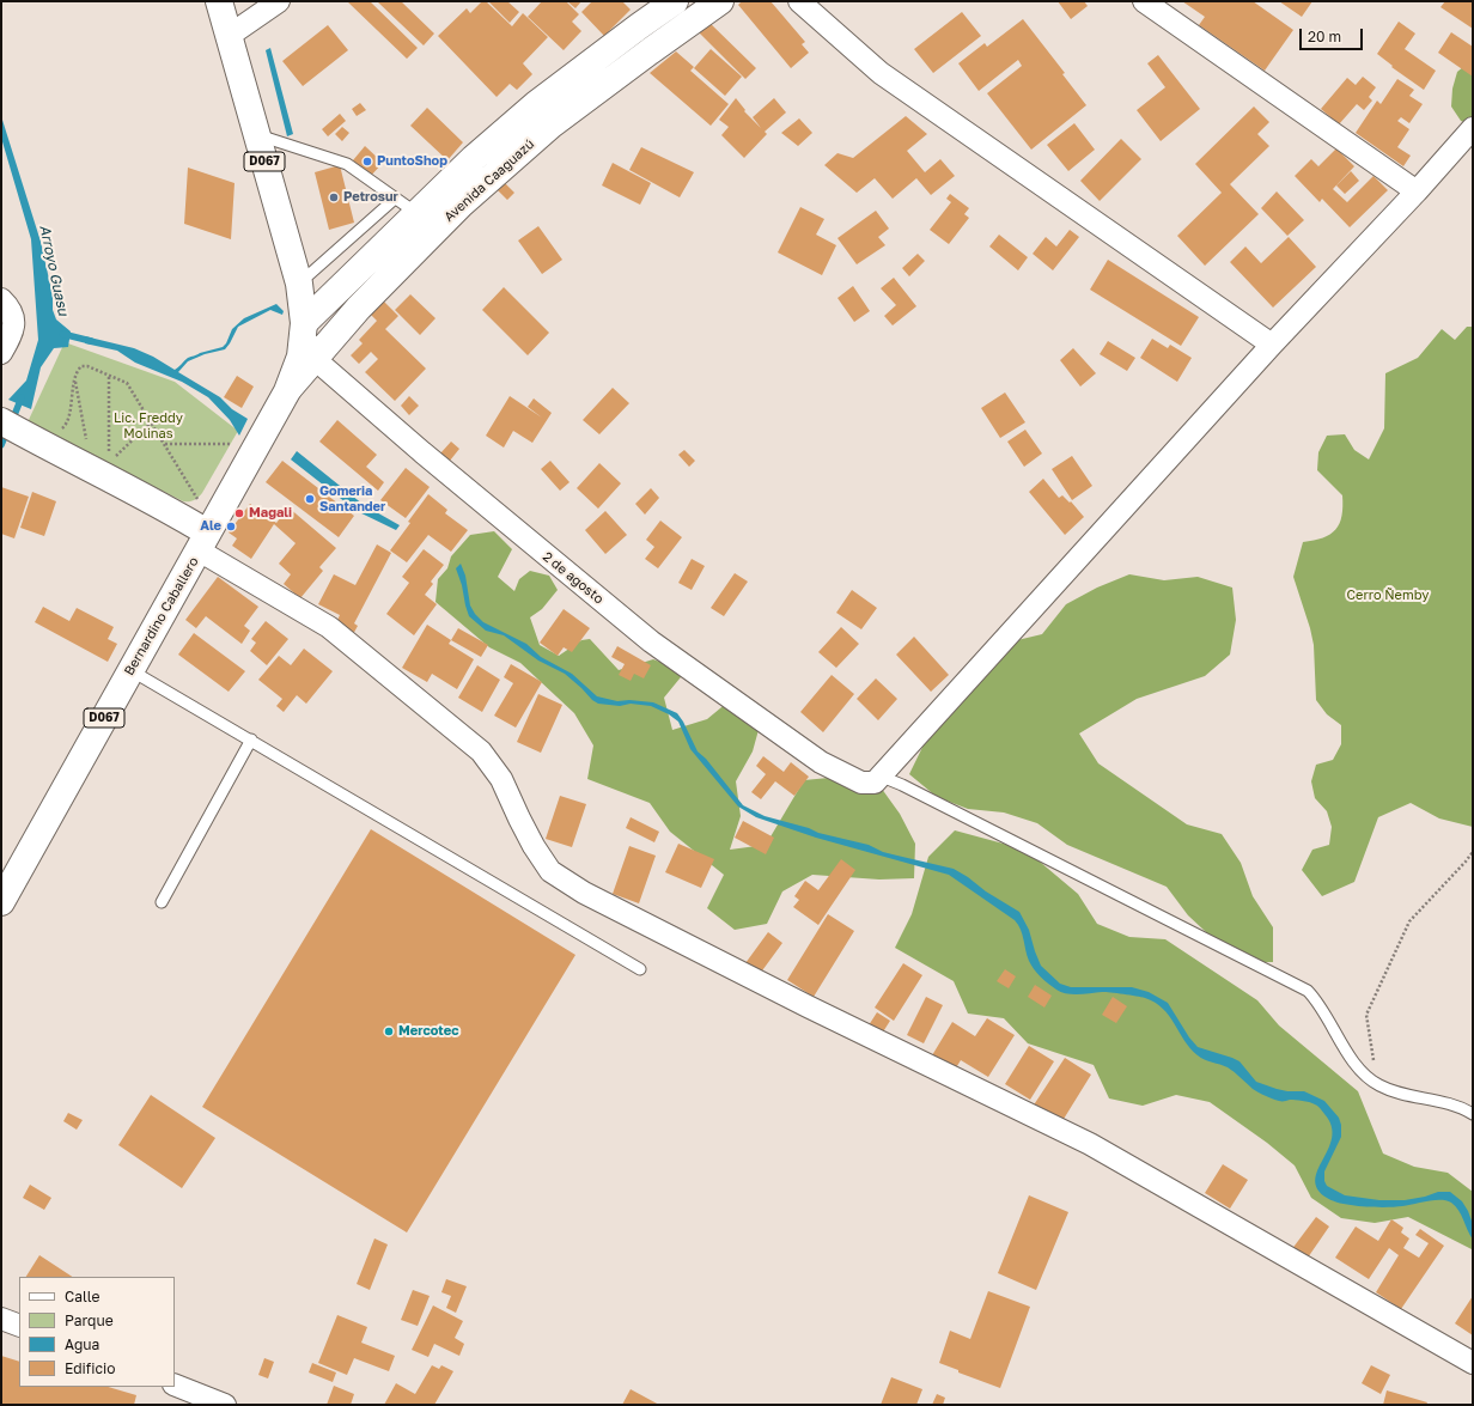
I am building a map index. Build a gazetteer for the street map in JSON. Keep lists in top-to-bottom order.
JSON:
{
  "streets": {
    "main road": ["D067", "Avenida Caaguazú", "Bernardino Caballero"],
    "street": ["2 de agosto"]
  },
  "crossings": [
    ["D067", "Avenida Caaguazú"],
    ["D067", "Bernardino Caballero"],
    ["Avenida Caaguazú", "2 de agosto"],
    ["Avenida Caaguazú", "Bernardino Caballero"]
  ],
  "water": ["Arroyo Guasu"],
  "parks": ["Lic. Freddy Molinas", "Cerro Ñemby"],
  "places": [
    "PuntoShop",
    "Petrosur",
    "Gomeria Santander",
    "Magali",
    "Ale",
    "Mercotec"
  ],
  "legend": [
    "Calle",
    "Parque",
    "Agua",
    "Edificio"
  ],
  "scale_bar": "20 m"
}
